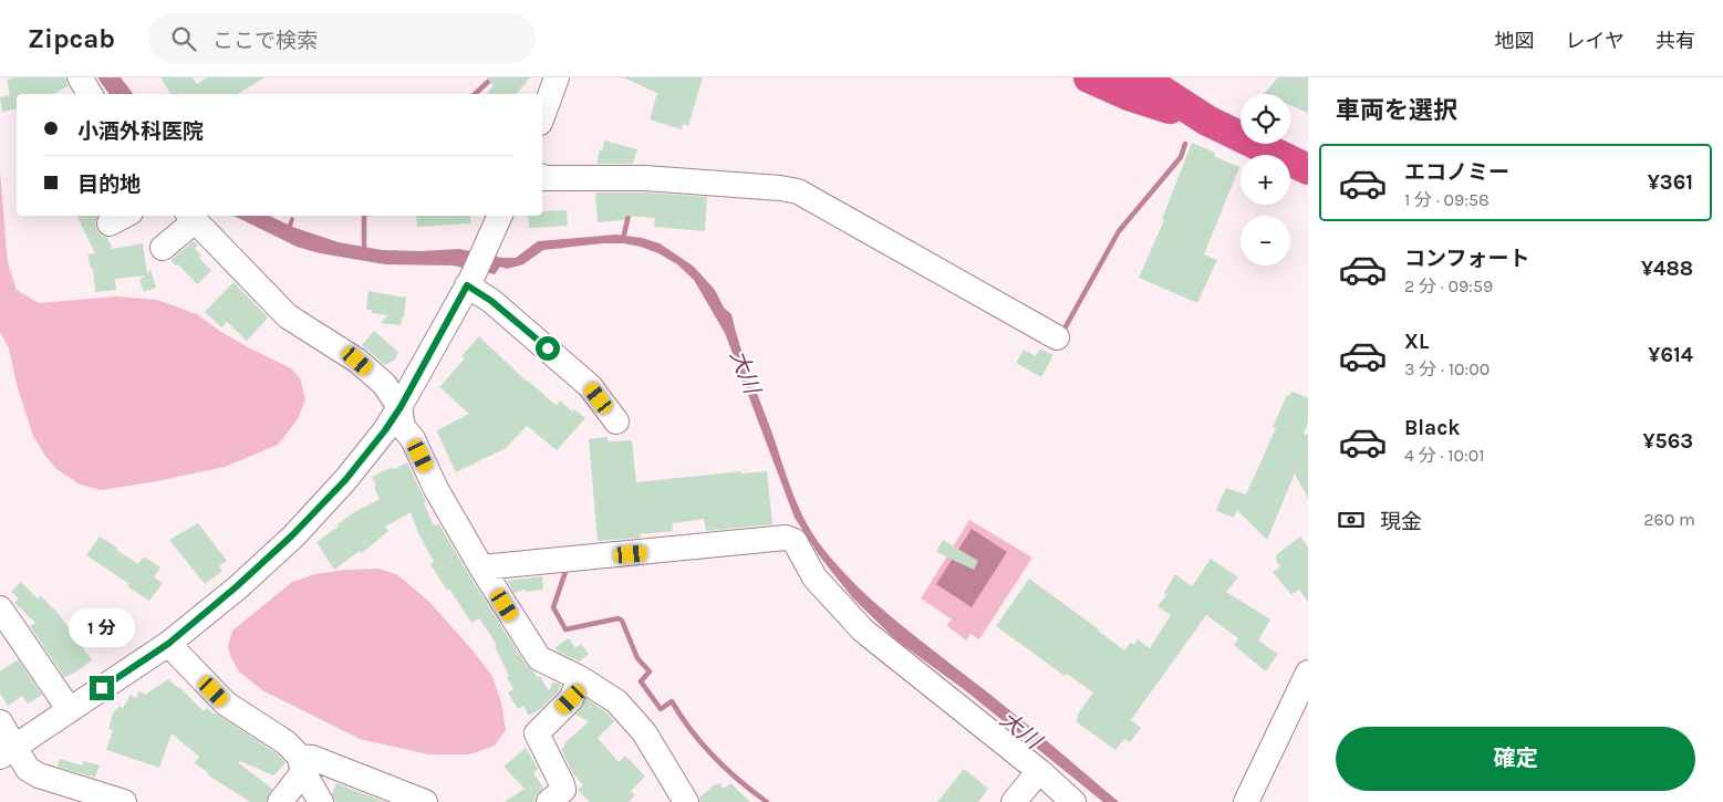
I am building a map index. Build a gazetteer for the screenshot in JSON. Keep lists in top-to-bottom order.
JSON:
{
  "water": ["大川"],
  "page": {
    "header": "Zipcab",
    "search": "ここで検索",
    "nav": ["地図", "レイヤ", "共有"],
    "heading": "車両を選択",
    "map_buttons": ["+", "−"],
    "banner": ["小酒外科医院", "目的地"],
    "list": [
      {
        "name": "エコノミー",
        "note": "1 分 · 09:58",
        "value": "¥361"
      },
      {
        "name": "コンフォート",
        "note": "2 分 · 09:59",
        "value": "¥488"
      },
      {
        "name": "XL",
        "note": "3 分 · 10:00",
        "value": "¥614"
      },
      {
        "name": "Black",
        "note": "4 分 · 10:01",
        "value": "¥563"
      }
    ],
    "pay": ["現金", "260 m"],
    "bubble": "1 分",
    "buttons": "確定"
  }
}
